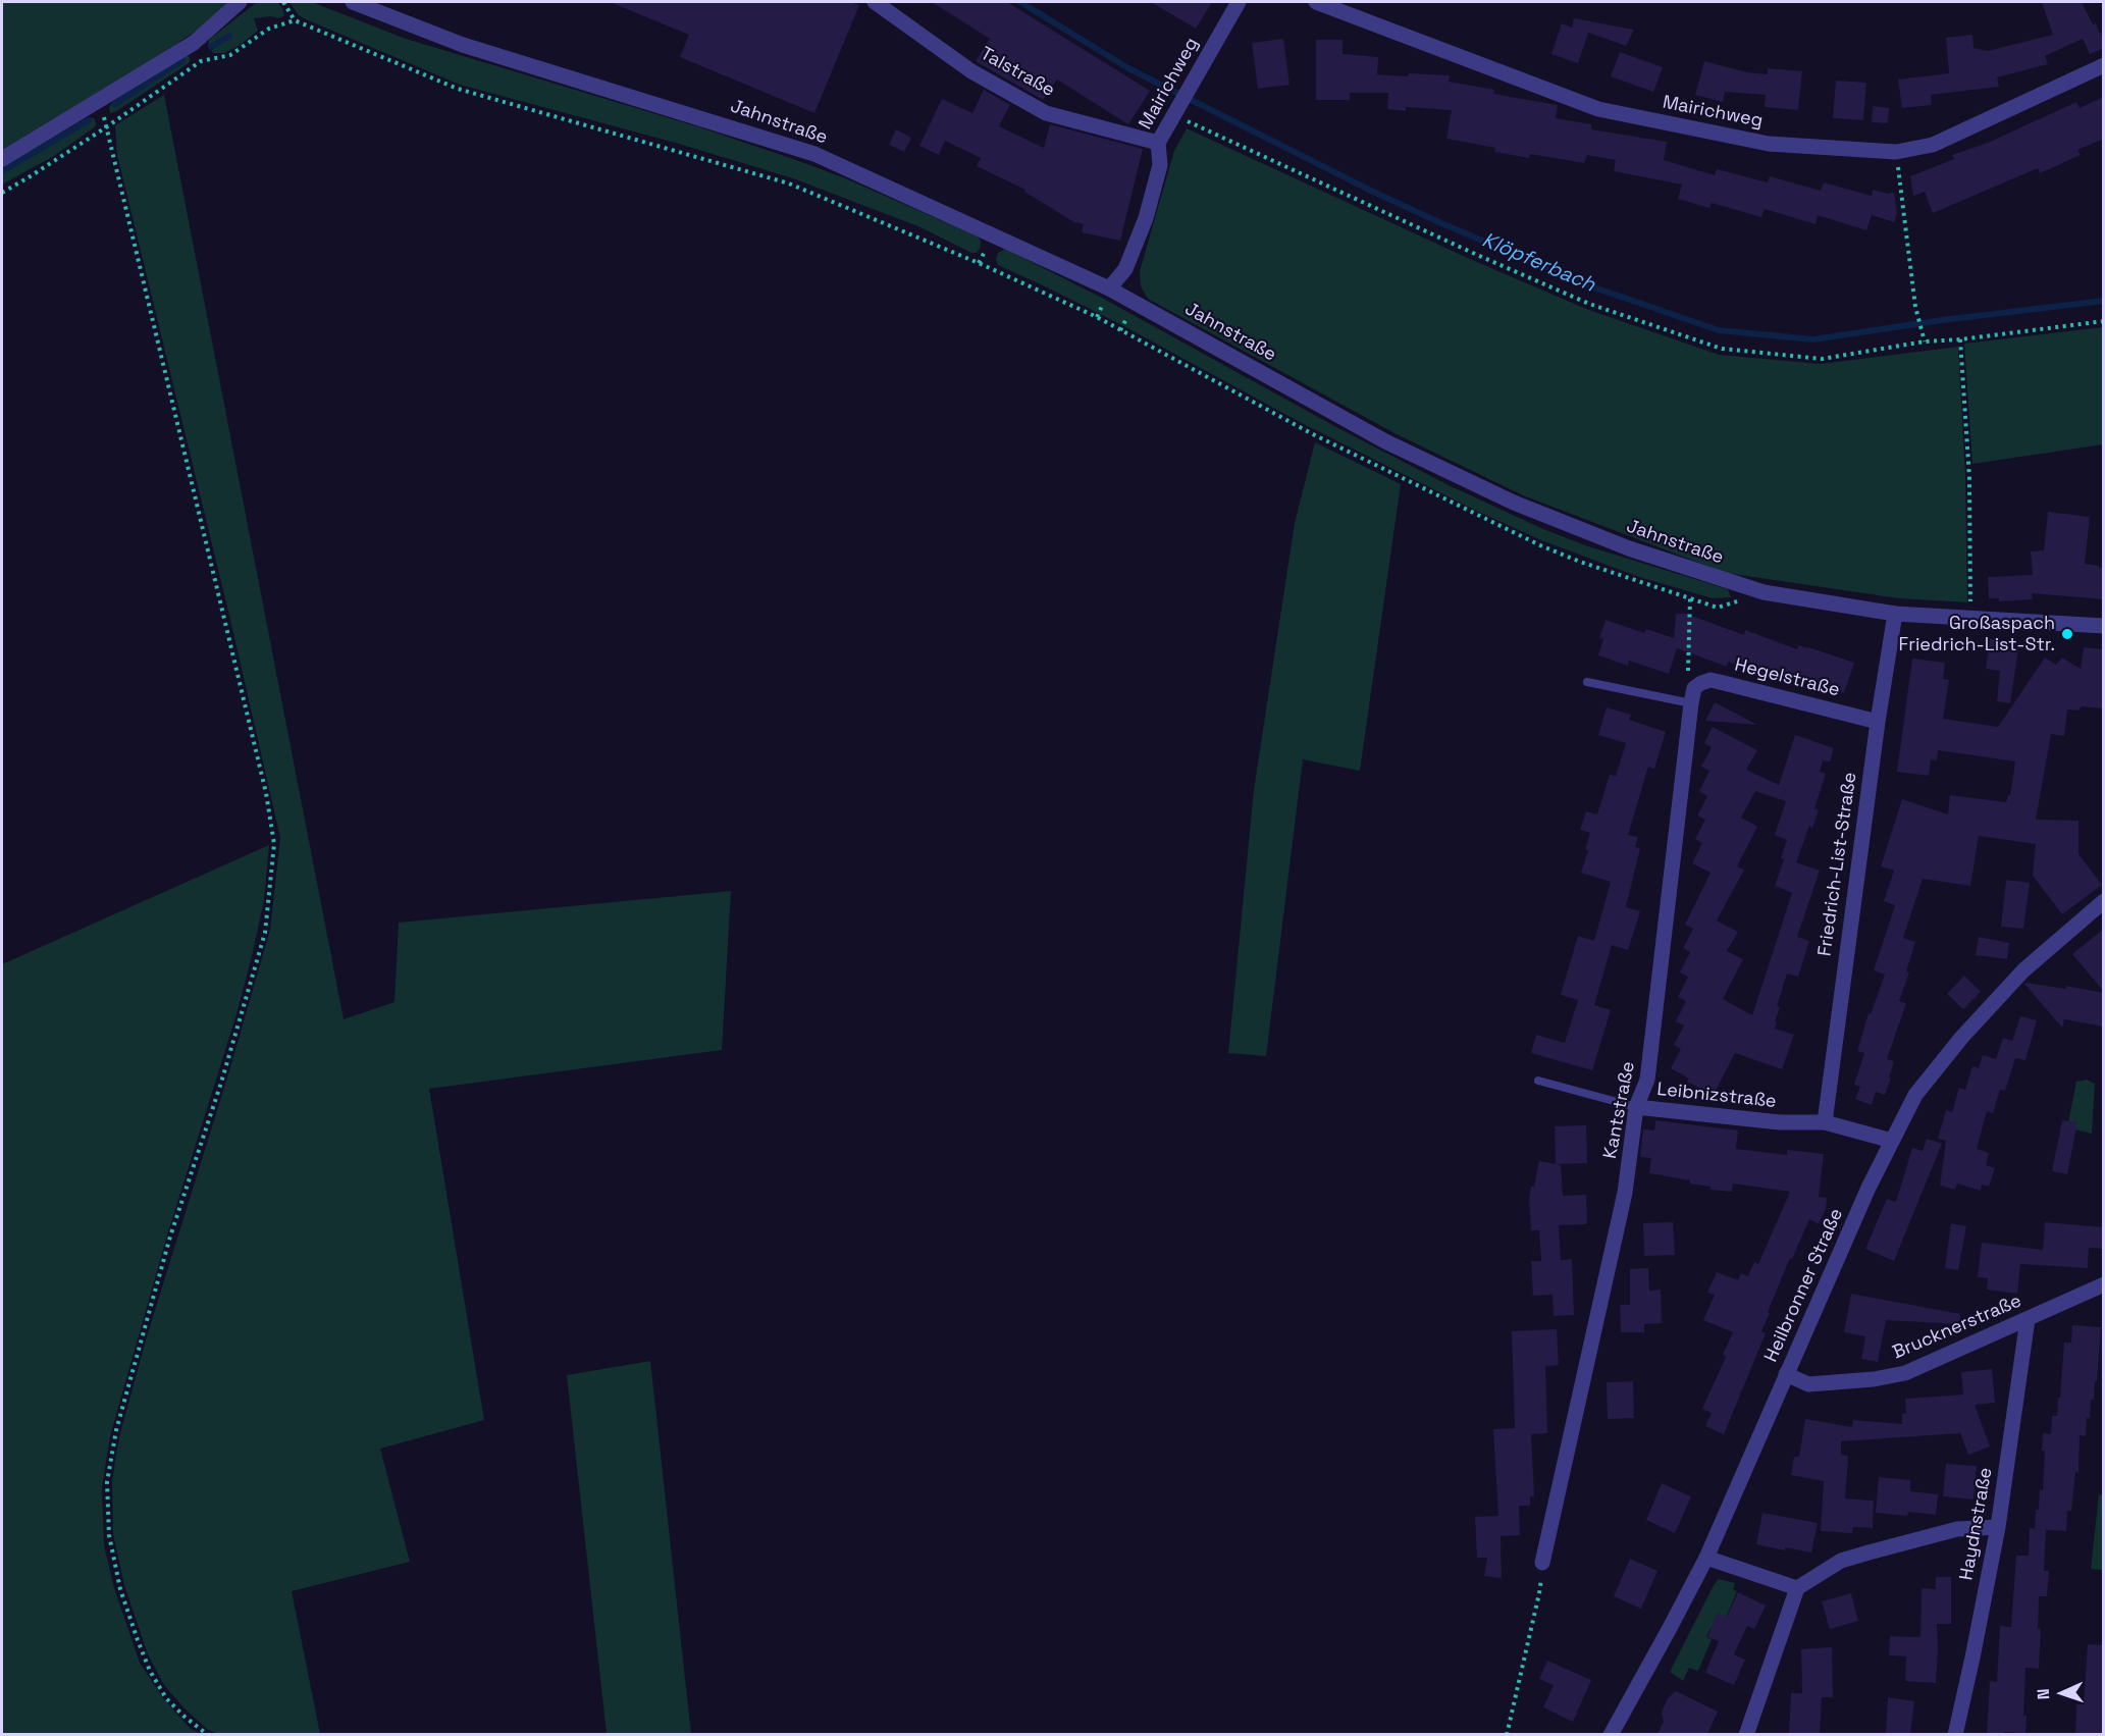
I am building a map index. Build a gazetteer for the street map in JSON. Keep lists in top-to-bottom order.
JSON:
{
  "streets": {
    "street": [
      "Talstraße",
      "Mairichweg",
      "Jahnstraße",
      "Hegelstraße",
      "Friedrich-List-Straße",
      "Leibnizstraße",
      "Kantstraße",
      "Heilbronner Straße",
      "Brucknerstraße",
      "Haydnstraße"
    ]
  },
  "crossings": [
    ["Talstraße", "Mairichweg"],
    ["Mairichweg", "Jahnstraße"],
    ["Jahnstraße", "Friedrich-List-Straße"],
    ["Hegelstraße", "Friedrich-List-Straße"],
    ["Hegelstraße", "Kantstraße"],
    ["Friedrich-List-Straße", "Leibnizstraße"],
    ["Leibnizstraße", "Kantstraße"],
    ["Leibnizstraße", "Heilbronner Straße"],
    ["Heilbronner Straße", "Brucknerstraße"],
    ["Brucknerstraße", "Haydnstraße"]
  ],
  "water": ["Klöpferbach"],
  "places": ["Großaspach Friedrich-List-Str."],
  "north": "left"
}
